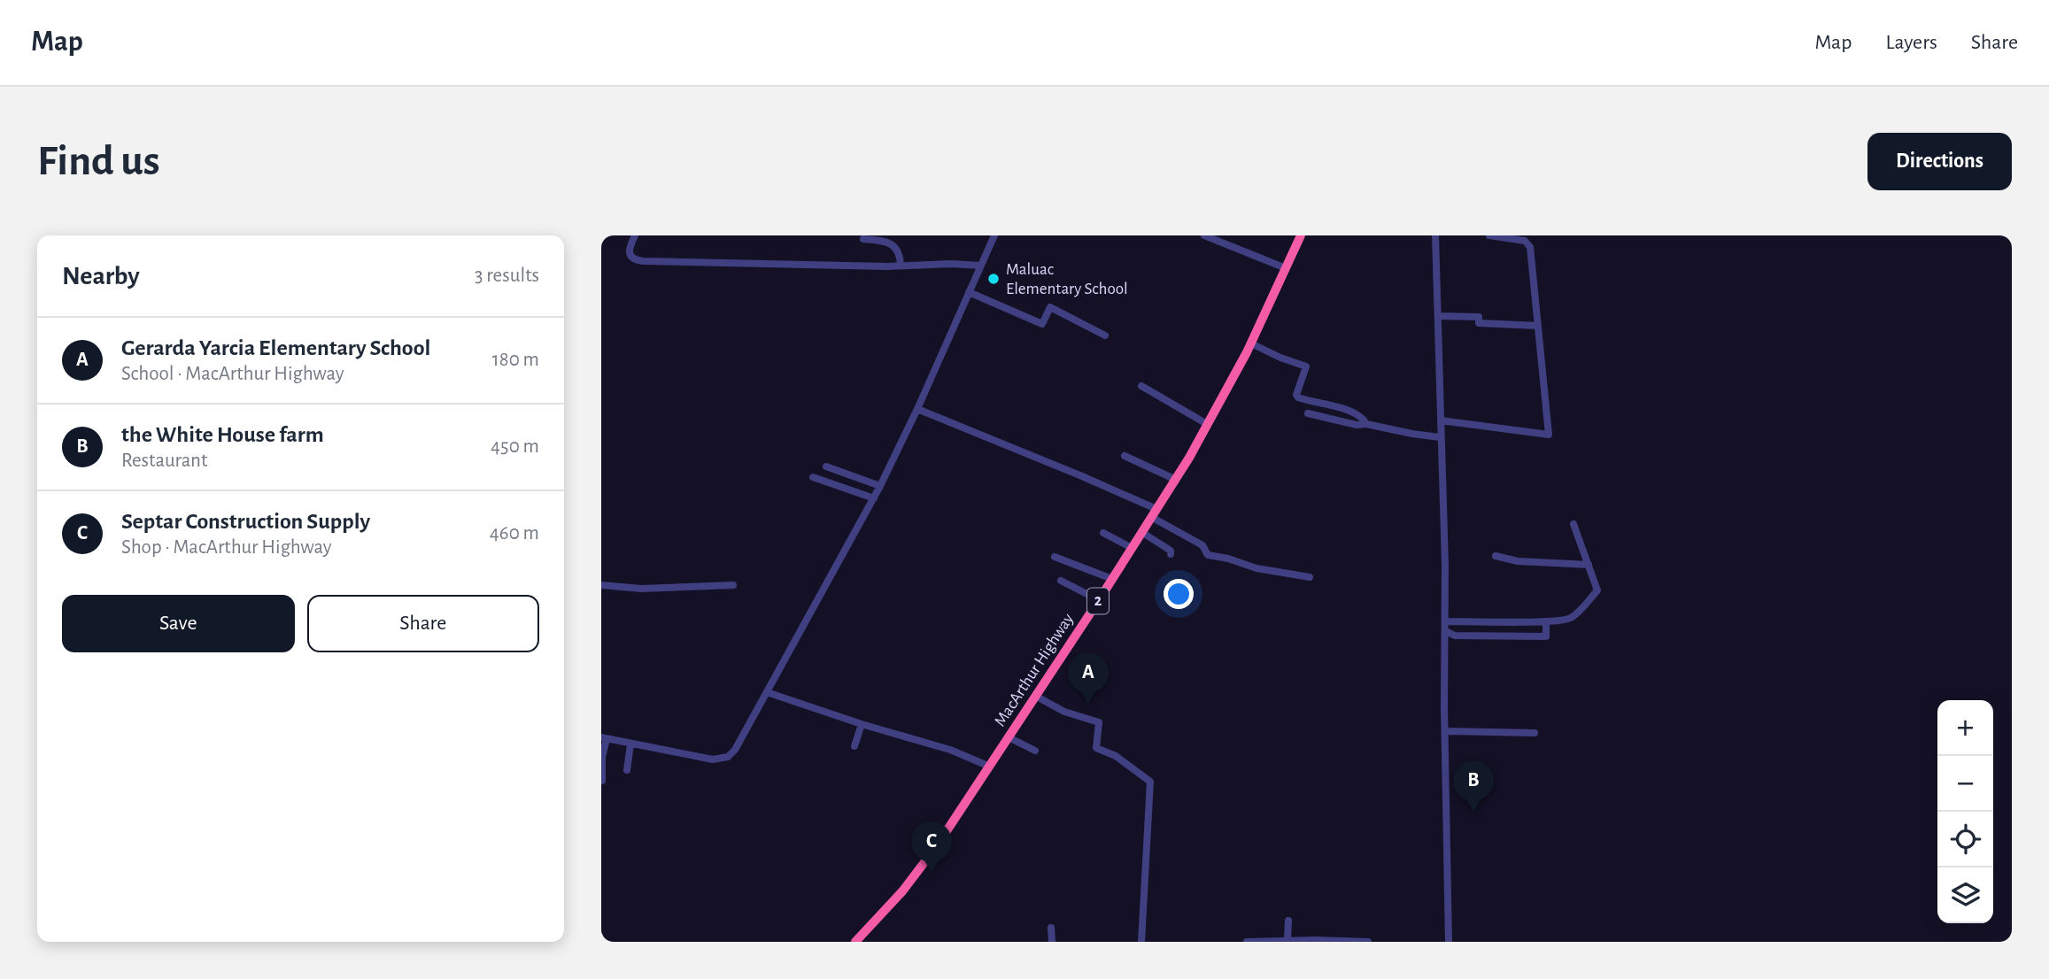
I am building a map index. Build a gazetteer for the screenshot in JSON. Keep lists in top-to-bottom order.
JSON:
{
  "streets": {
    "highway": ["2", "MacArthur Highway"]
  },
  "places": ["Maluac Elementary School"],
  "page": {
    "header": "Map",
    "nav": ["Map", "Layers", "Share"],
    "buttons": [
      "Directions",
      ["Save", "Share"]
    ],
    "title": "Find us",
    "heading": ["Nearby", "3 results"],
    "list": [
      {
        "mark": "A",
        "name": "Gerarda Yarcia Elementary School",
        "note": "School · MacArthur Highway",
        "value": "180 m"
      },
      {
        "mark": "B",
        "name": "the White House farm",
        "note": "Restaurant",
        "value": "450 m"
      },
      {
        "mark": "C",
        "name": "Septar Construction Supply",
        "note": "Shop · MacArthur Highway",
        "value": "460 m"
      }
    ],
    "pins": ["A", "B", "C"],
    "map_buttons": ["+", "−"]
  }
}
